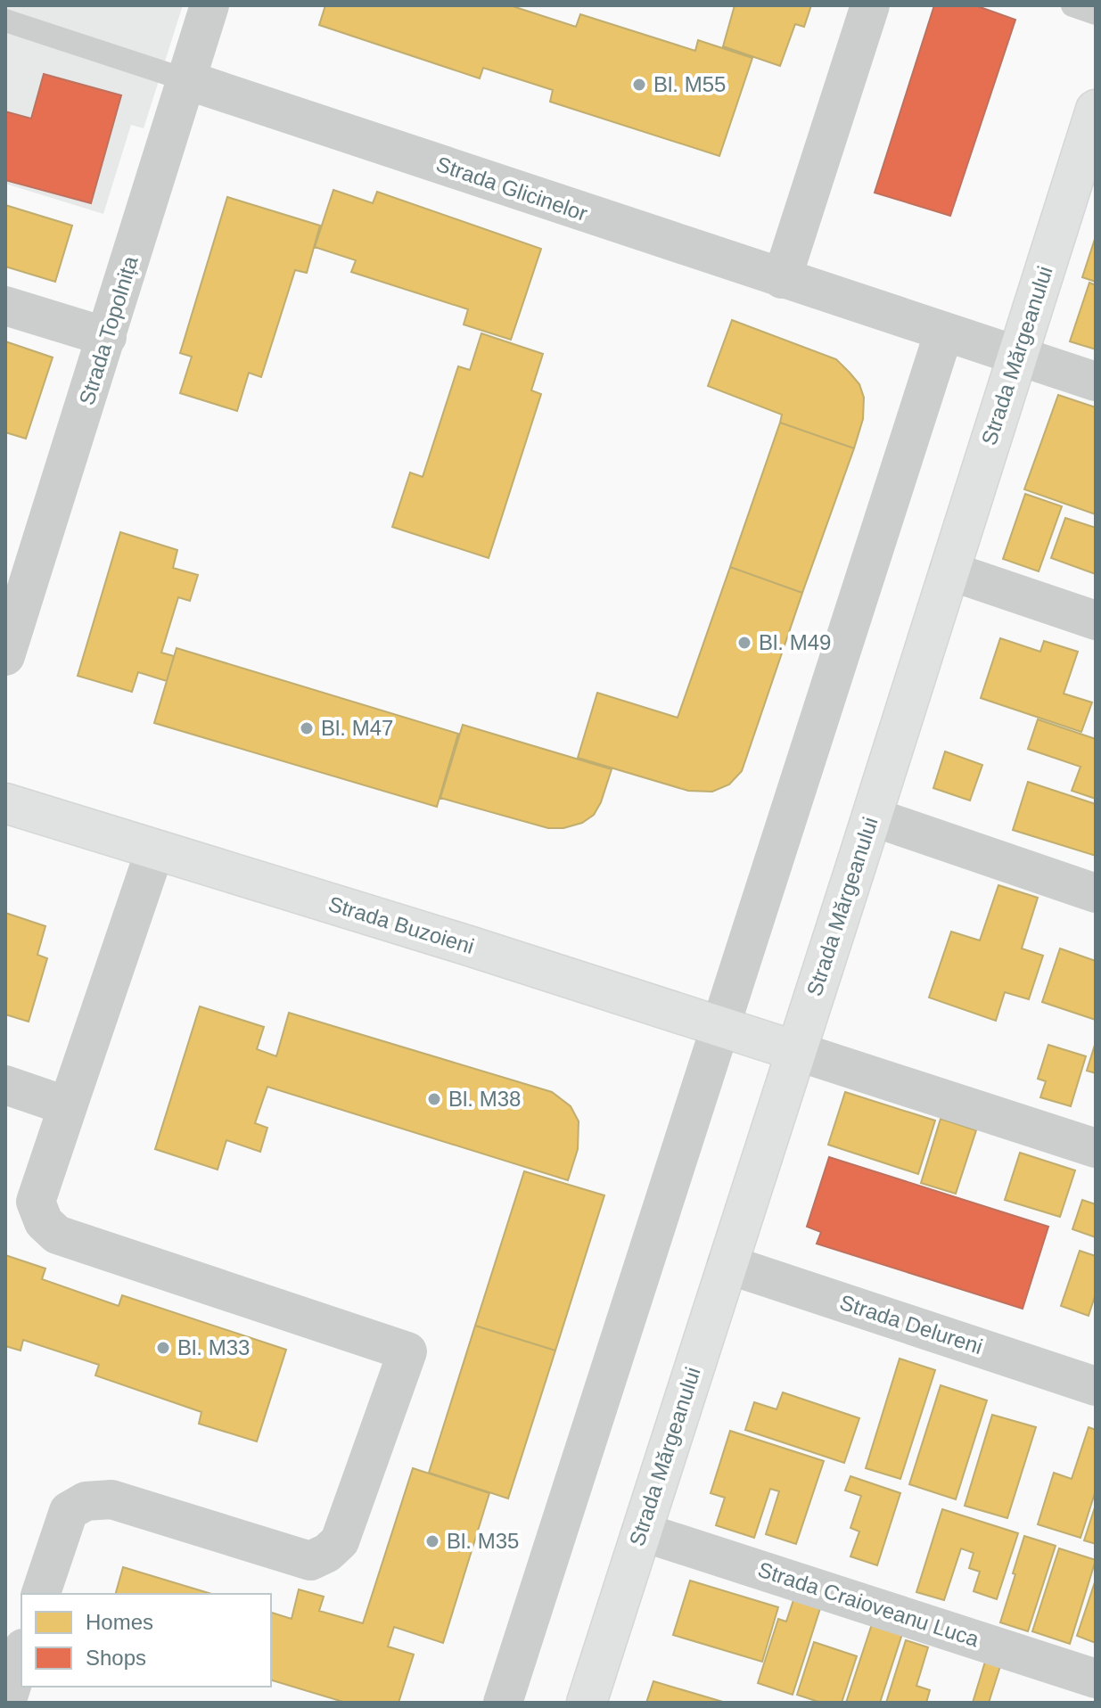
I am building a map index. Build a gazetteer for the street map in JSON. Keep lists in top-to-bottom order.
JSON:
{
  "streets": {
    "street": [
      "Strada Glicinelor",
      "Strada Topolnița",
      "Strada Mărgeanului",
      "Strada Buzoieni",
      "Strada Delureni",
      "Strada Craioveanu Luca"
    ]
  },
  "crossings": [
    ["Strada Glicinelor", "Strada Topolnița"],
    ["Strada Glicinelor", "Strada Mărgeanului"],
    ["Strada Mărgeanului", "Strada Buzoieni"],
    ["Strada Mărgeanului", "Strada Delureni"],
    ["Strada Mărgeanului", "Strada Craioveanu Luca"]
  ],
  "places": [
    "Bl. M55",
    "Bl. M49",
    "Bl. M47",
    "Bl. M38",
    "Bl. M33",
    "Bl. M35"
  ],
  "legend": ["Homes", "Shops"]
}
